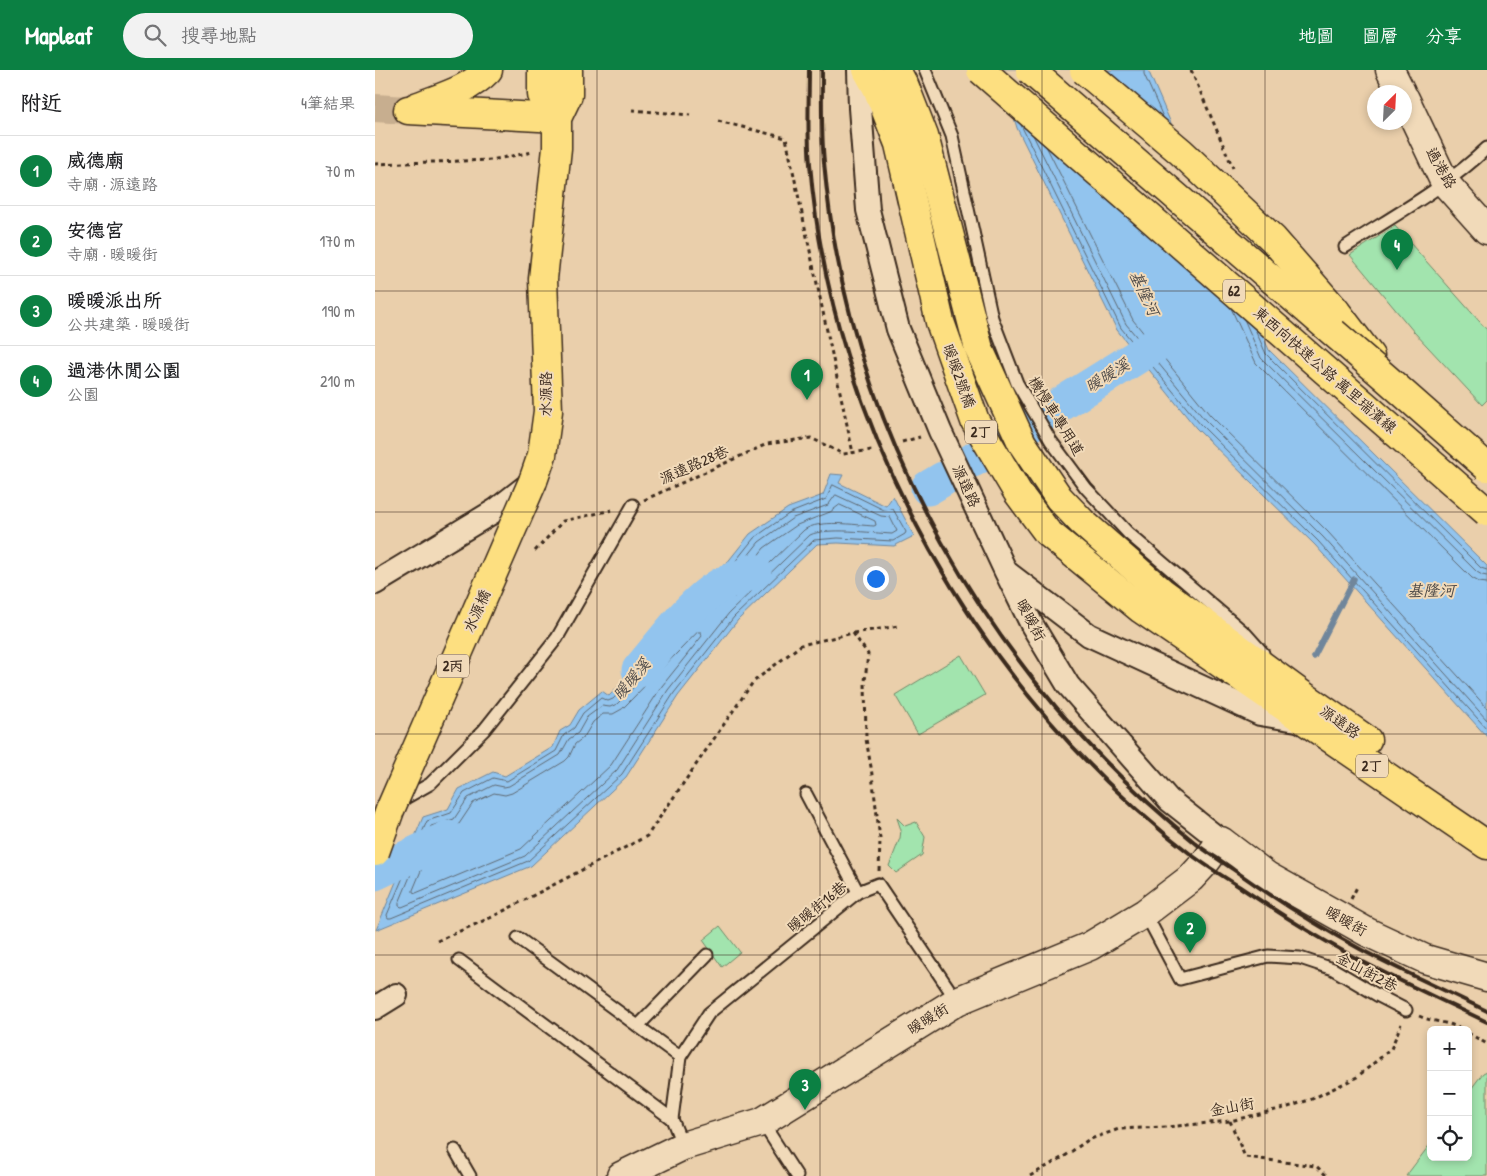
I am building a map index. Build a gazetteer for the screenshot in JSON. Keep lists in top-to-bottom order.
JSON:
{
  "streets": {
    "main road": [
      "62",
      "東西向快速公路 萬里瑞濱線",
      "暖暖2號橋",
      "水源路",
      "2丁",
      "源遠路",
      "水源橋",
      "2丙"
    ],
    "street": ["過港路", "暖暖街"],
    "lane": ["機慢車專用道", "暖暖街16巷", "金山街2巷"],
    "path": ["源遠路28巷", "金山街"]
  },
  "crossings": [
    ["暖暖2號橋", "源遠路"],
    ["水源路", "水源橋"],
    ["機慢車專用道", "源遠路"],
    ["源遠路", "暖暖街"],
    ["暖暖街", "金山街2巷"],
    ["金山街2巷", "金山街"]
  ],
  "water": ["基隆河", "暖暖溪"],
  "north": "top right",
  "page": {
    "header": "Mapleaf",
    "search": "搜尋地點",
    "nav": ["地圖", "圖層", "分享"],
    "heading": ["附近", "4筆結果"],
    "list": [
      {
        "mark": "1",
        "name": "威德廟",
        "note": "寺廟 · 源遠路",
        "value": "70 m"
      },
      {
        "mark": "2",
        "name": "安德宮",
        "note": "寺廟 · 暖暖街",
        "value": "170 m"
      },
      {
        "mark": "3",
        "name": "暖暖派出所",
        "note": "公共建築 · 暖暖街",
        "value": "190 m"
      },
      {
        "mark": "4",
        "name": "過港休閒公園",
        "note": "公園",
        "value": "210 m"
      }
    ],
    "pins": [
      "4",
      "1",
      "2",
      "3"
    ],
    "map_buttons": ["+", "−"]
  }
}
